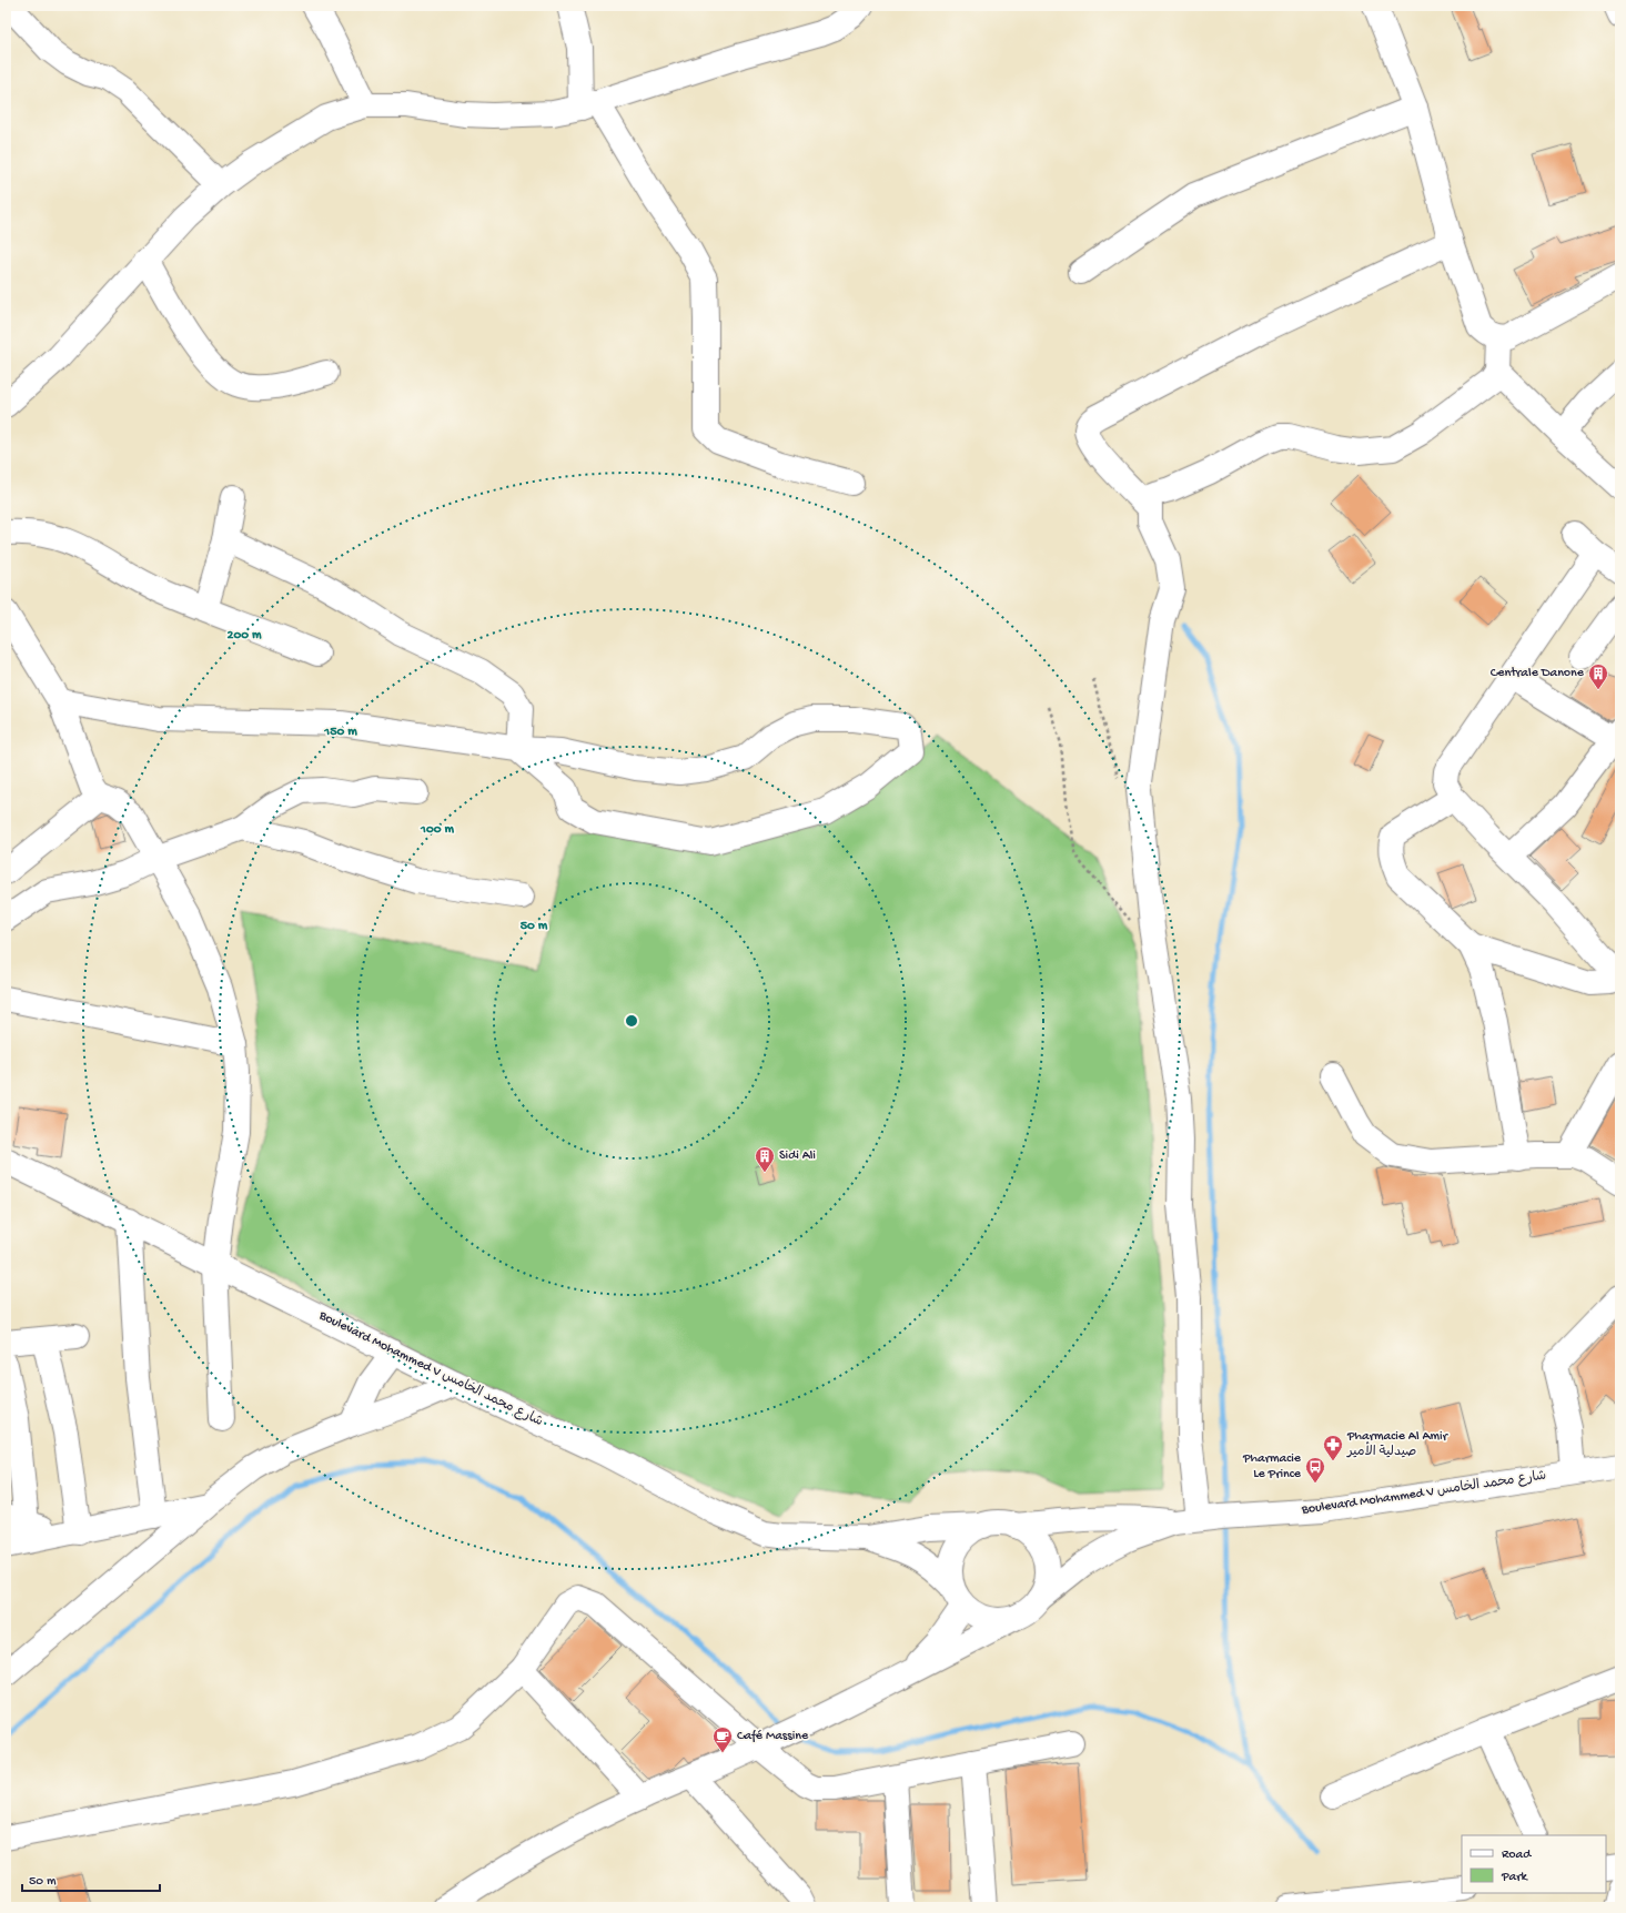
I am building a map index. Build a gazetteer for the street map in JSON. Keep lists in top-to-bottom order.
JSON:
{
  "streets": {
    "street": ["Boulevard Mohammed V شارع محمد الخامس"]
  },
  "places": {
    "building": ["Centrale Danone", "Sidi Ali"],
    "pharmacy": ["Pharmacie Al Amir صيدلية الأمير"],
    "bus stop": ["Pharmacie Le Prince"],
    "cafe": ["Café Massine"]
  },
  "legend": ["Road", "Park"],
  "scale_bar": "50 m",
  "rings": [
    "200 m",
    "150 m",
    "100 m",
    "50 m"
  ]
}
